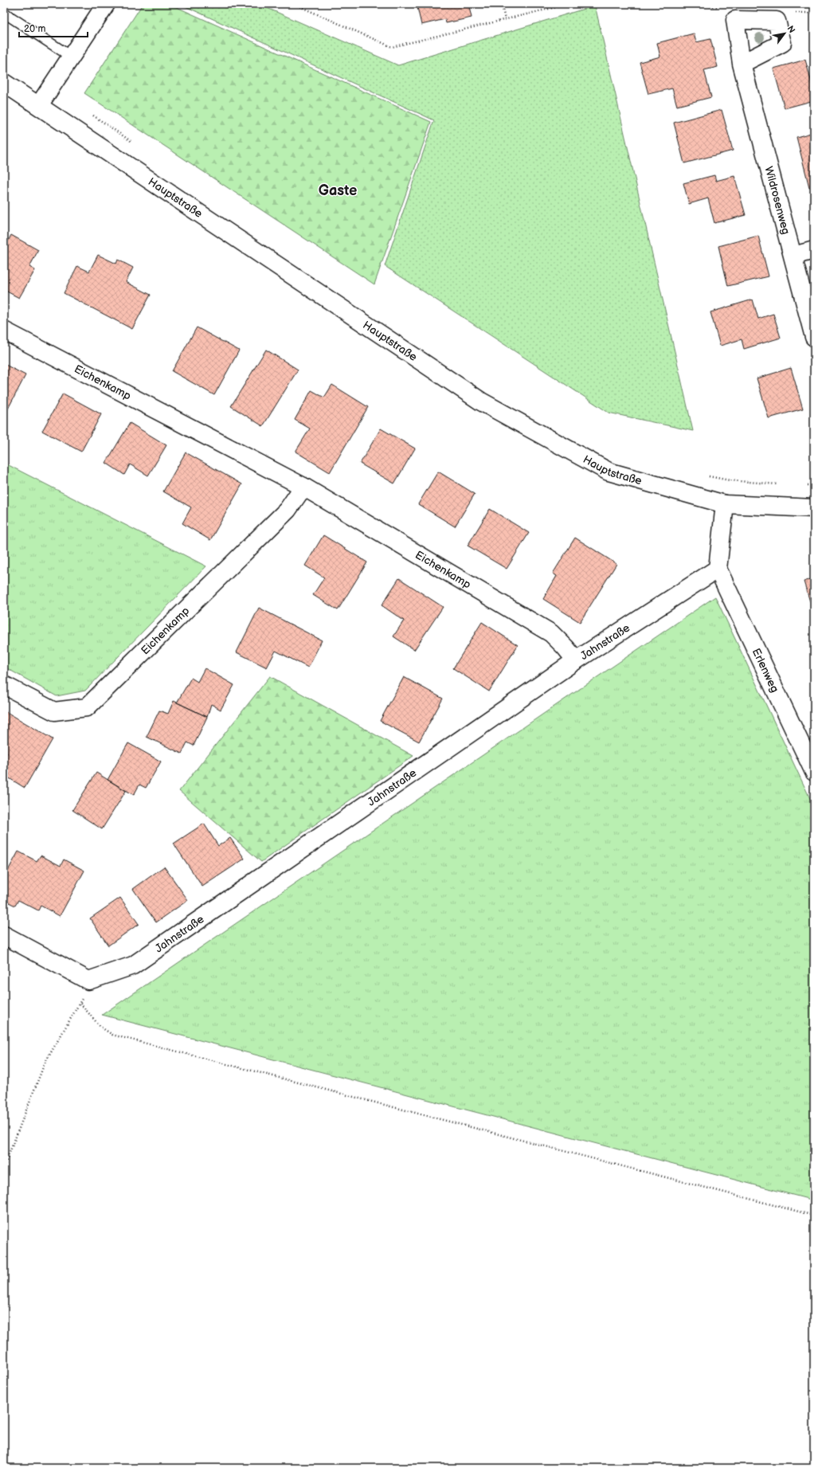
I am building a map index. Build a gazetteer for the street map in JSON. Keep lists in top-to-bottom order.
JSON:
{
  "streets": {
    "street": [
      "Hauptstraße",
      "Wildrosenweg",
      "Eichenkamp",
      "Jahnstraße",
      "Erlenweg"
    ]
  },
  "crossings": [
    ["Eichenkamp", "Jahnstraße"],
    ["Jahnstraße", "Erlenweg"]
  ],
  "districts": ["Gaste"],
  "scale_bar": "20 m",
  "north": "top right"
}
